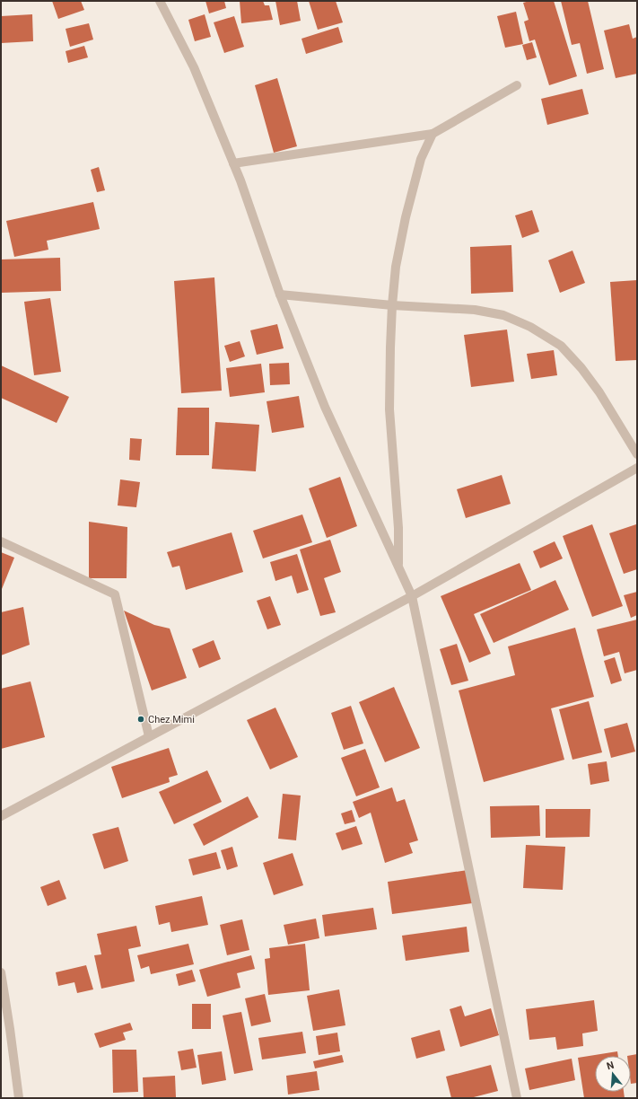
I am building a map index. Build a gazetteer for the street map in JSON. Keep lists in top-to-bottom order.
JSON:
{
  "places": ["Chez Mimi"],
  "north": "top"
}
